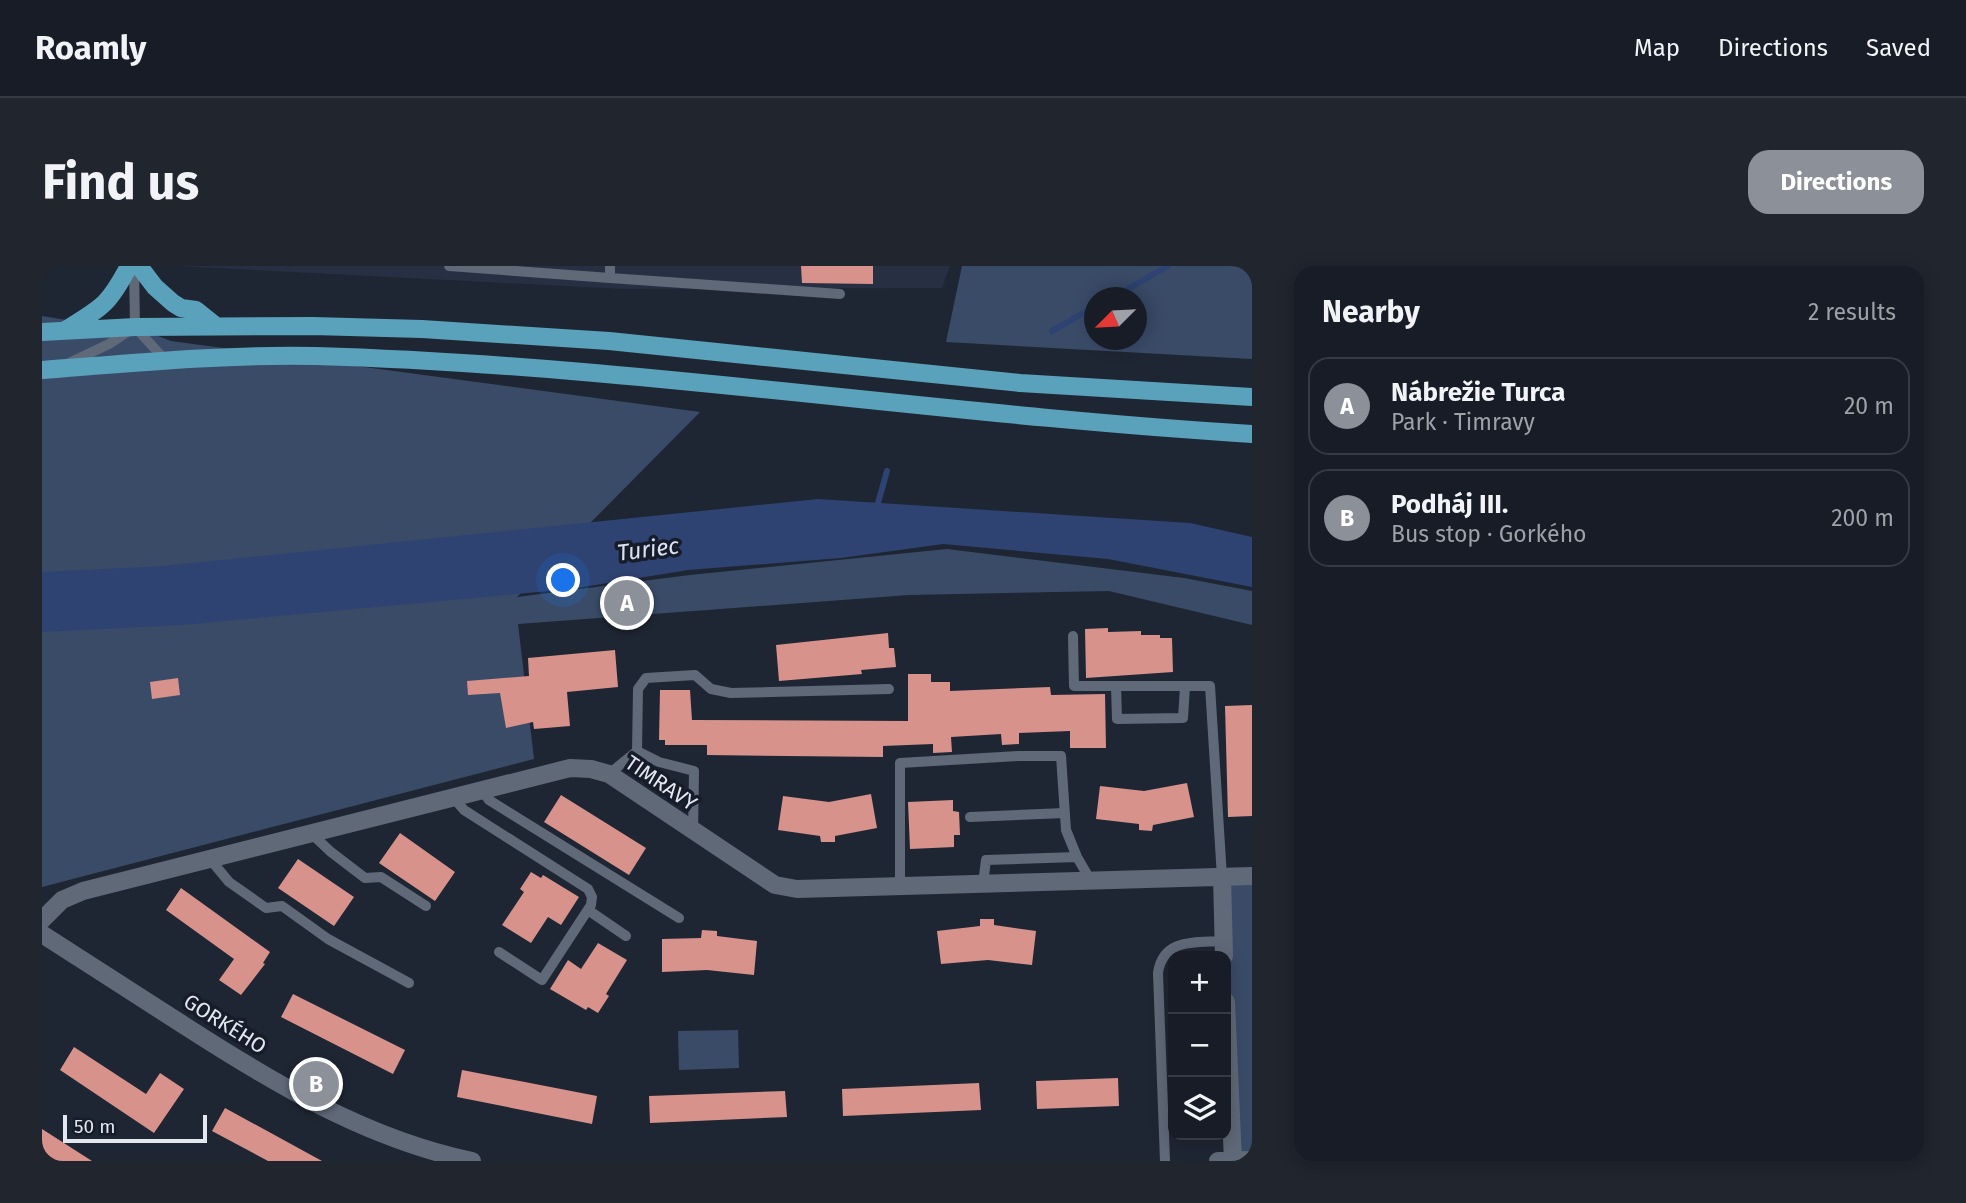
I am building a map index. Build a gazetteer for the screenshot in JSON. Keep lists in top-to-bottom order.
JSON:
{
  "streets": {
    "street": ["TIMRAVY", "GORKÉHO"]
  },
  "water": ["Turiec"],
  "scale_bar": "50 m",
  "north": "bottom left",
  "page": {
    "header": "Roamly",
    "nav": ["Map", "Directions", "Saved"],
    "buttons": "Directions",
    "title": "Find us",
    "heading": ["Nearby", "2 results"],
    "list": [
      {
        "mark": "A",
        "name": "Nábrežie Turca",
        "note": "Park · Timravy",
        "value": "20 m"
      },
      {
        "mark": "B",
        "name": "Podháj III.",
        "note": "Bus stop · Gorkého",
        "value": "200 m"
      }
    ],
    "pins": ["A", "B"],
    "map_buttons": ["+", "−"],
    "scale": "50 m"
  }
}
